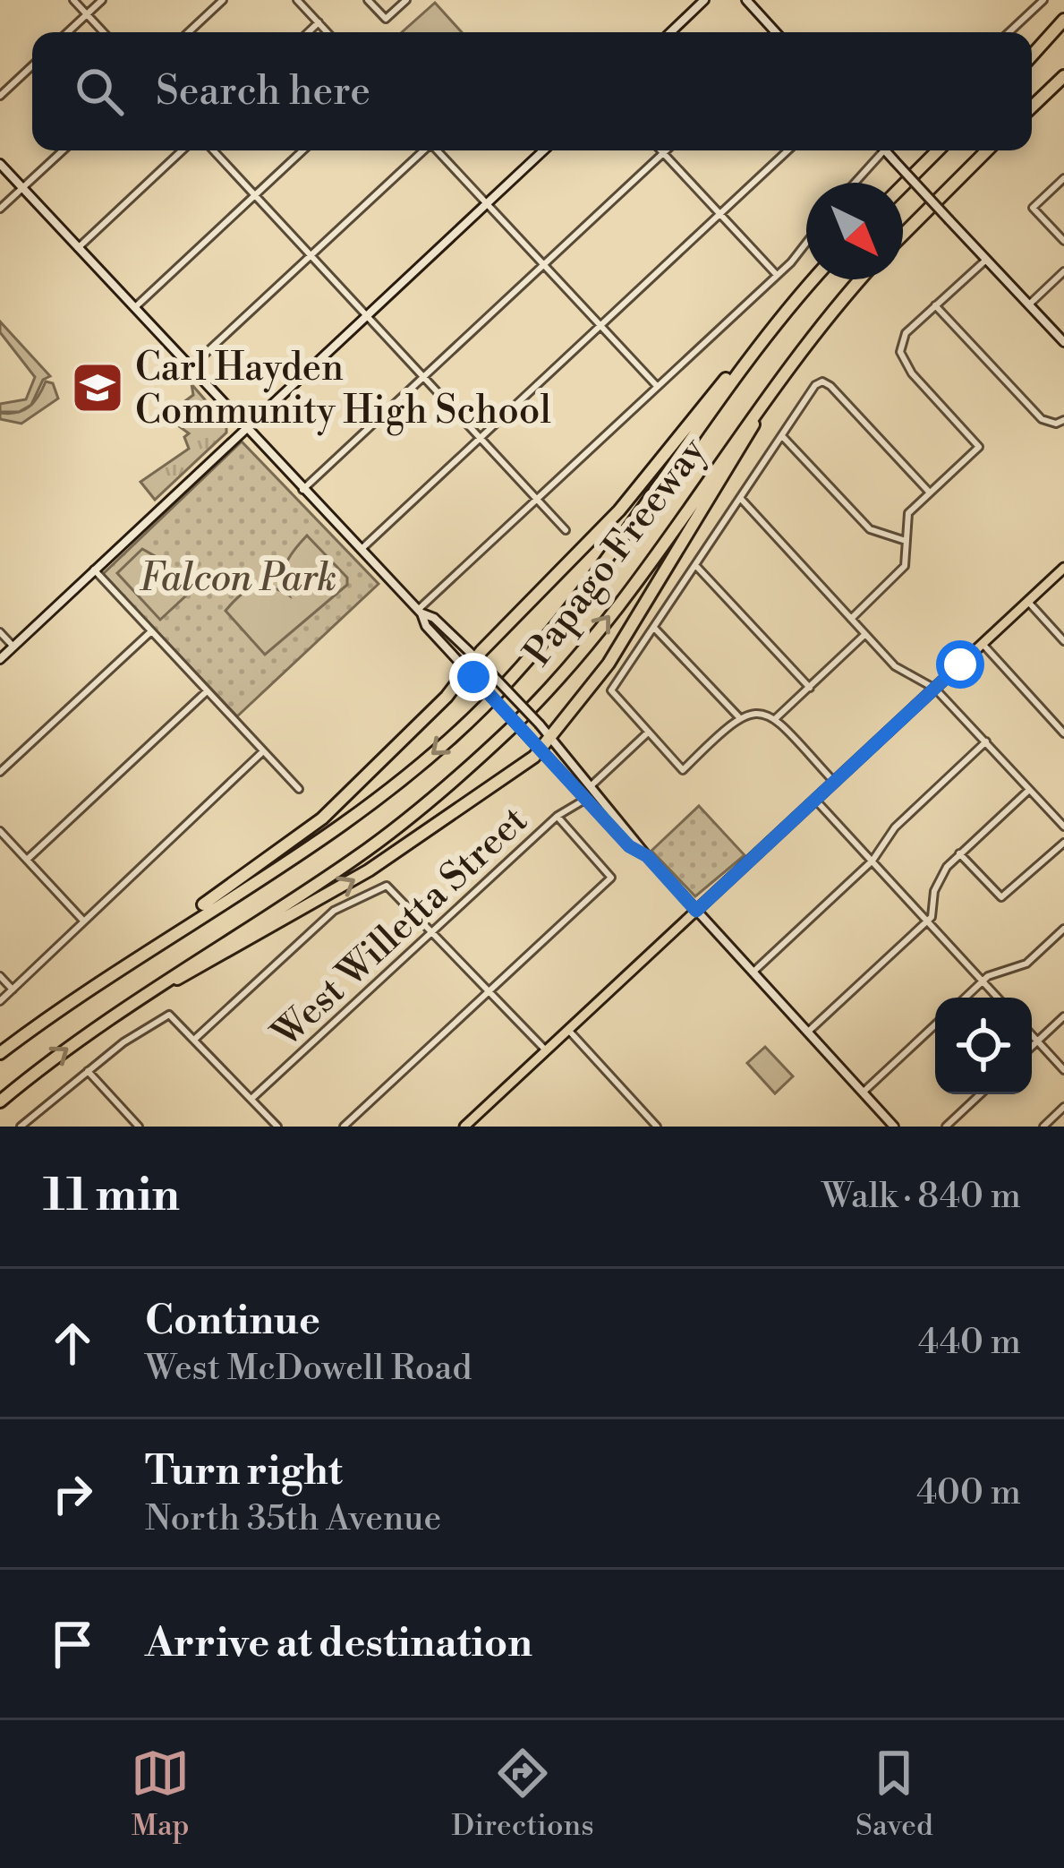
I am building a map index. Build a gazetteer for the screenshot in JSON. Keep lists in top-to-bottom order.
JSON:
{
  "streets": {
    "highway": ["Papago Freeway"],
    "street": ["West Willetta Street"]
  },
  "parks": ["Falcon Park"],
  "places": {
    "school or university": ["Carl Hayden Community High School"]
  },
  "north": "bottom right",
  "page": {
    "search": "Search here",
    "heading": ["11 min", "Walk · 840 m"],
    "list": [
      ["Continue", "West McDowell Road", "440 m"],
      ["Turn right", "North 35th Avenue", "400 m"],
      "Arrive at destination"
    ],
    "nav": ["Map", "Directions", "Saved"]
  }
}
